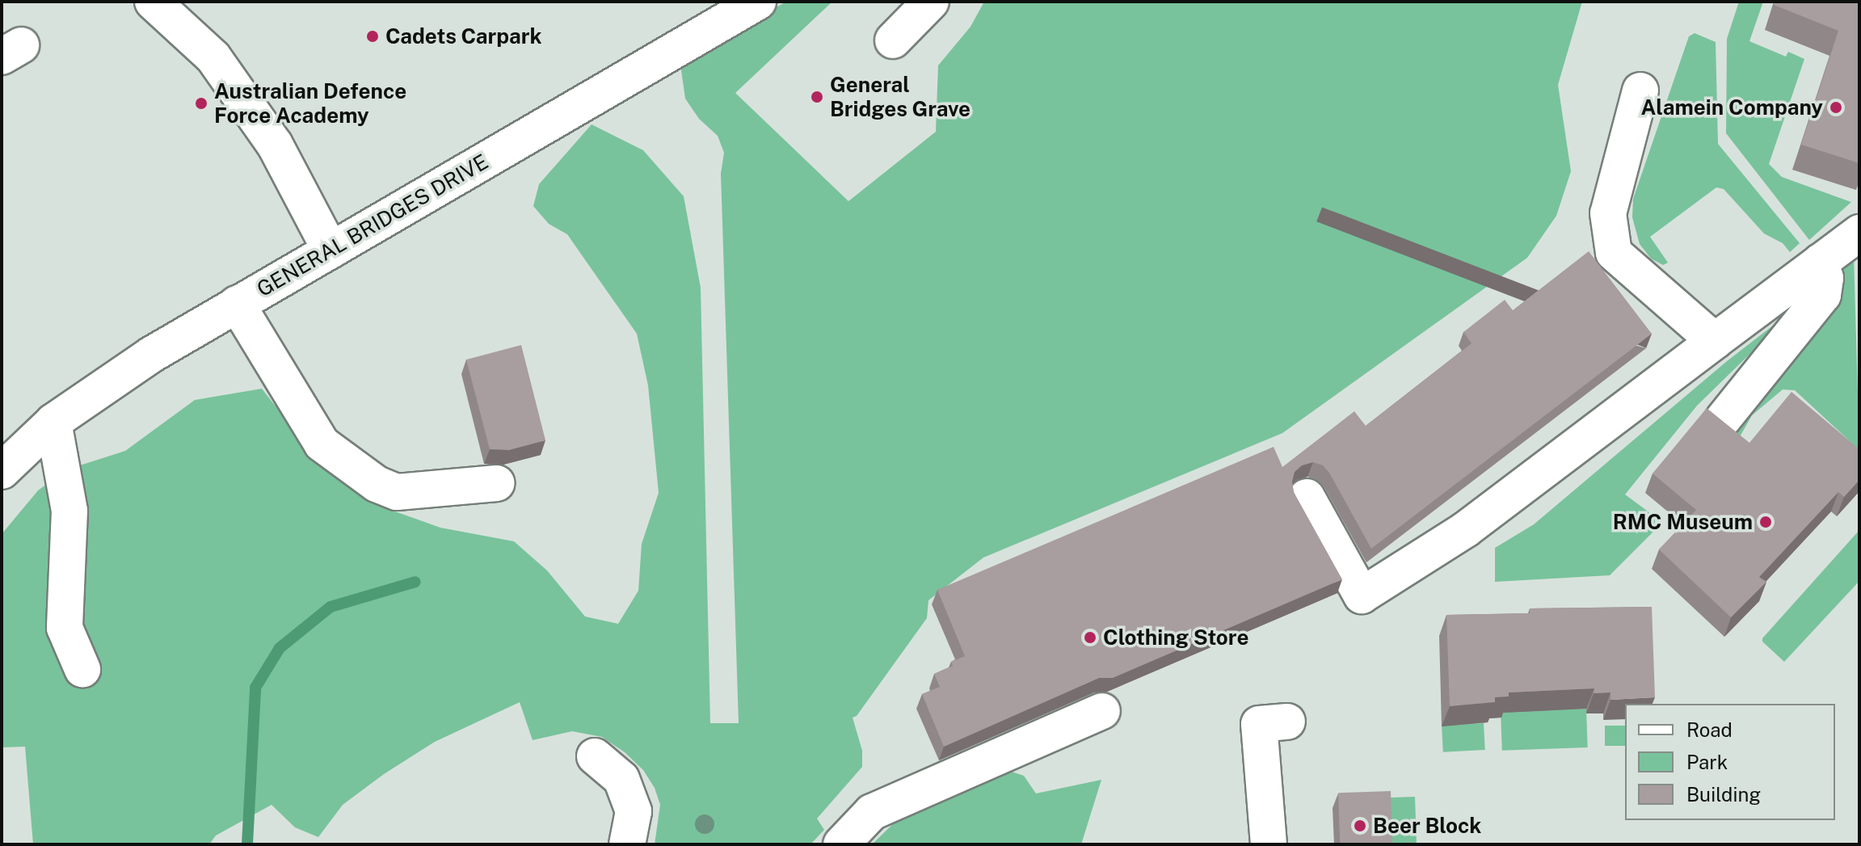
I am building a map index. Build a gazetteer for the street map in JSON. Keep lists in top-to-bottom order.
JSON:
{
  "streets": {
    "street": ["GENERAL BRIDGES DRIVE"]
  },
  "places": [
    "Cadets Carpark",
    "General Bridges Grave",
    "Australian Defence Force Academy",
    "Alamein Company",
    "RMC Museum",
    "Clothing Store",
    "Beer Block"
  ],
  "legend": ["Road", "Park", "Building"]
}
